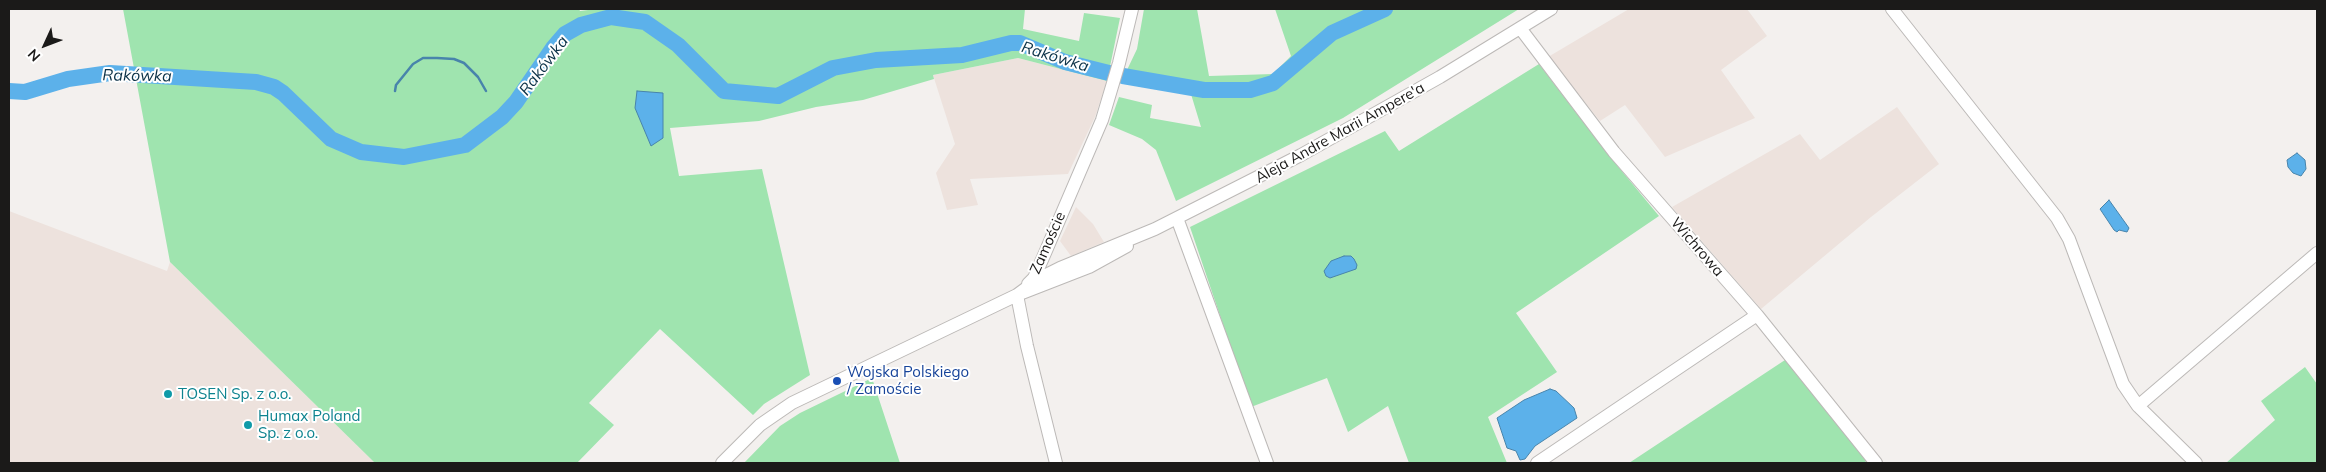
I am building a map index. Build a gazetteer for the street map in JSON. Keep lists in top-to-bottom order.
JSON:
{
  "streets": {
    "street": ["Aleja Andre Marii Ampere'a", "Zamoście", "Wichrowa"]
  },
  "crossings": [
    ["Aleja Andre Marii Ampere'a", "Zamoście"],
    ["Aleja Andre Marii Ampere'a", "Wichrowa"]
  ],
  "water": ["Rakówka"],
  "places": ["Wojska Polskiego / Zamoście", "TOSEN Sp. z o.o.", "Humax Poland Sp. z o.o."],
  "north": "bottom left"
}
